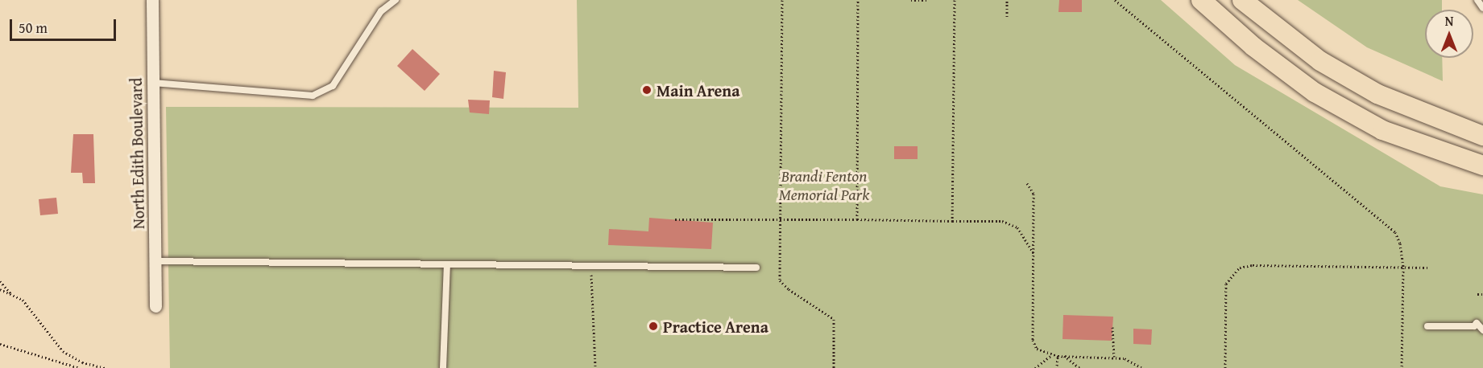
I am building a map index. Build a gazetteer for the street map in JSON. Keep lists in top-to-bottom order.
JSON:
{
  "streets": {
    "street": ["North Edith Boulevard"]
  },
  "parks": ["Brandi Fenton Memorial Park"],
  "places": ["Main Arena", "Practice Arena"],
  "scale_bar": "50 m",
  "north": "top"
}
